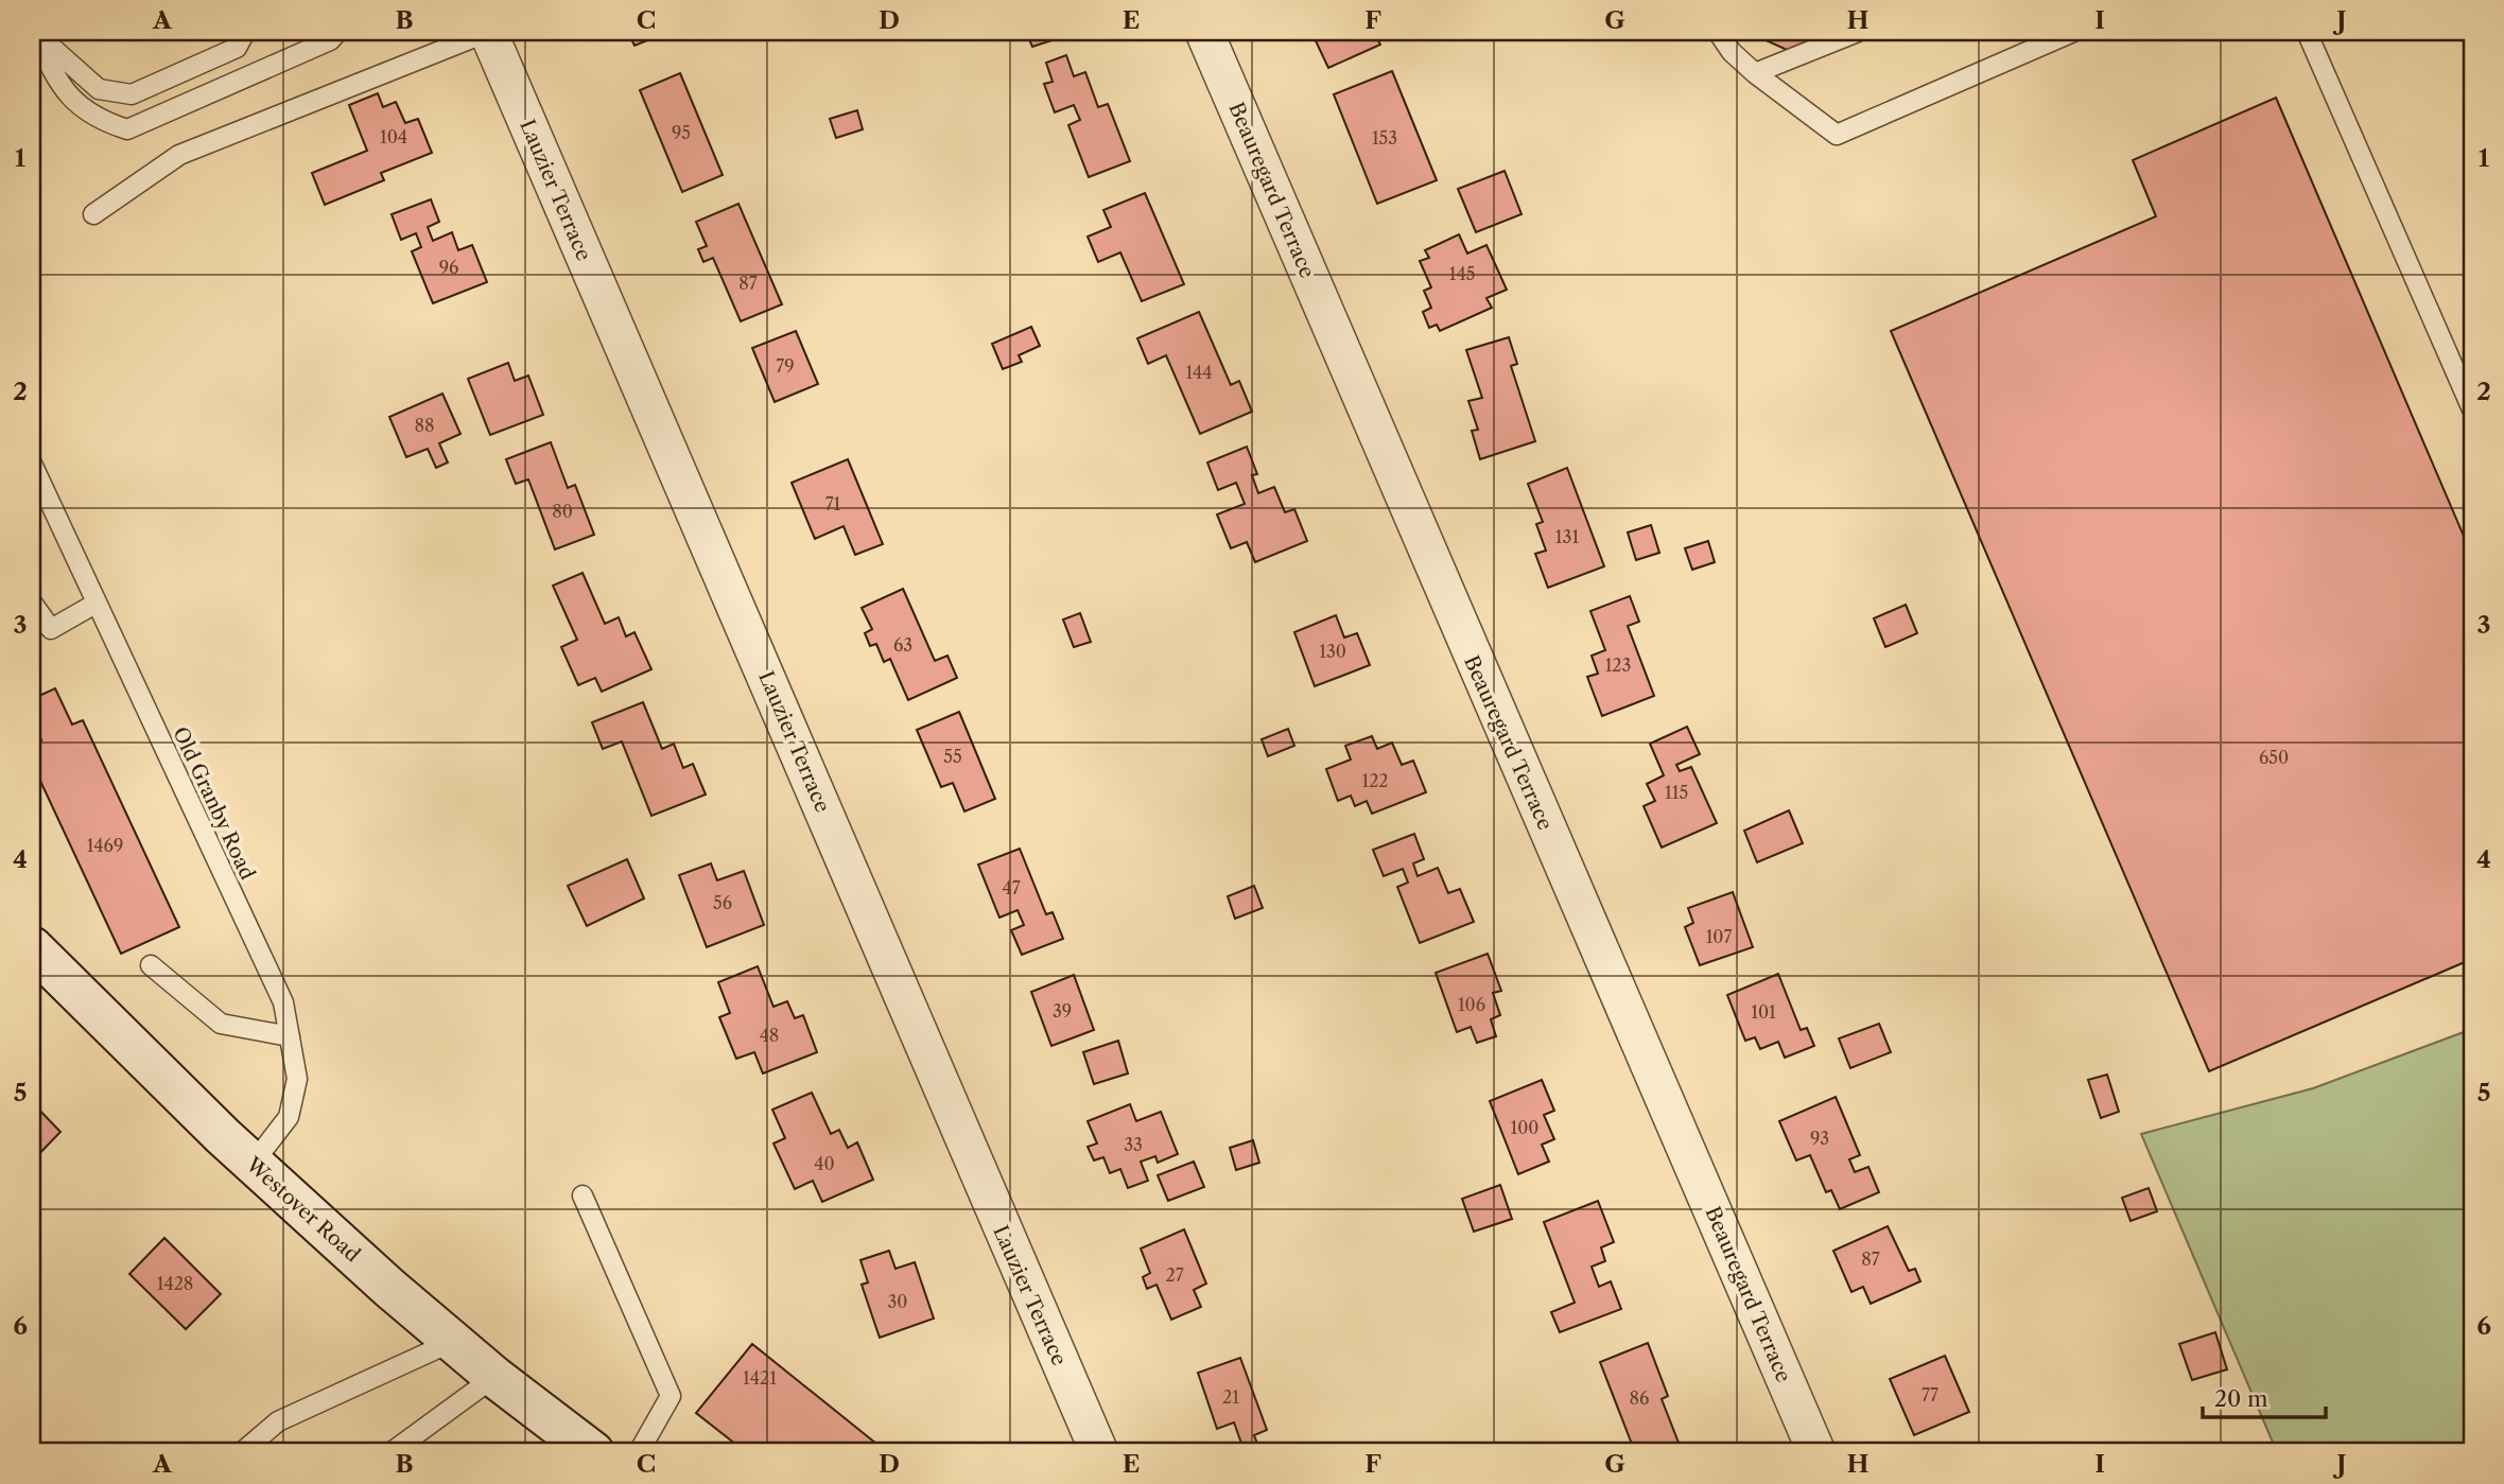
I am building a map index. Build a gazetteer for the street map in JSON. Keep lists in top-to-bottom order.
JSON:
{
  "streets": {
    "main road": ["Westover Road"],
    "street": ["Lauzier Terrace", "Beauregard Terrace"],
    "lane": ["Old Granby Road"]
  },
  "crossings": [
    ["Old Granby Road", "Westover Road"]
  ],
  "house_numbers": [
    "95",
    "104",
    "153",
    "96",
    "145",
    "87",
    "79",
    "144",
    "88",
    "71",
    "80",
    "131",
    "63",
    "130",
    "123",
    "55",
    "650",
    "122",
    "115",
    "1469",
    "47",
    "56",
    "107",
    "106",
    "39",
    "101",
    "48",
    "100",
    "93",
    "33",
    "40",
    "87",
    "27",
    "1428",
    "30",
    "1421",
    "77",
    "21",
    "86"
  ],
  "scale_bar": "20 m",
  "grid": {
    "columns": [
      "A",
      "B",
      "C",
      "D",
      "E",
      "F",
      "G",
      "H",
      "I",
      "J"
    ],
    "rows": [
      "1",
      "2",
      "3",
      "4",
      "5",
      "6"
    ]
  }
}
